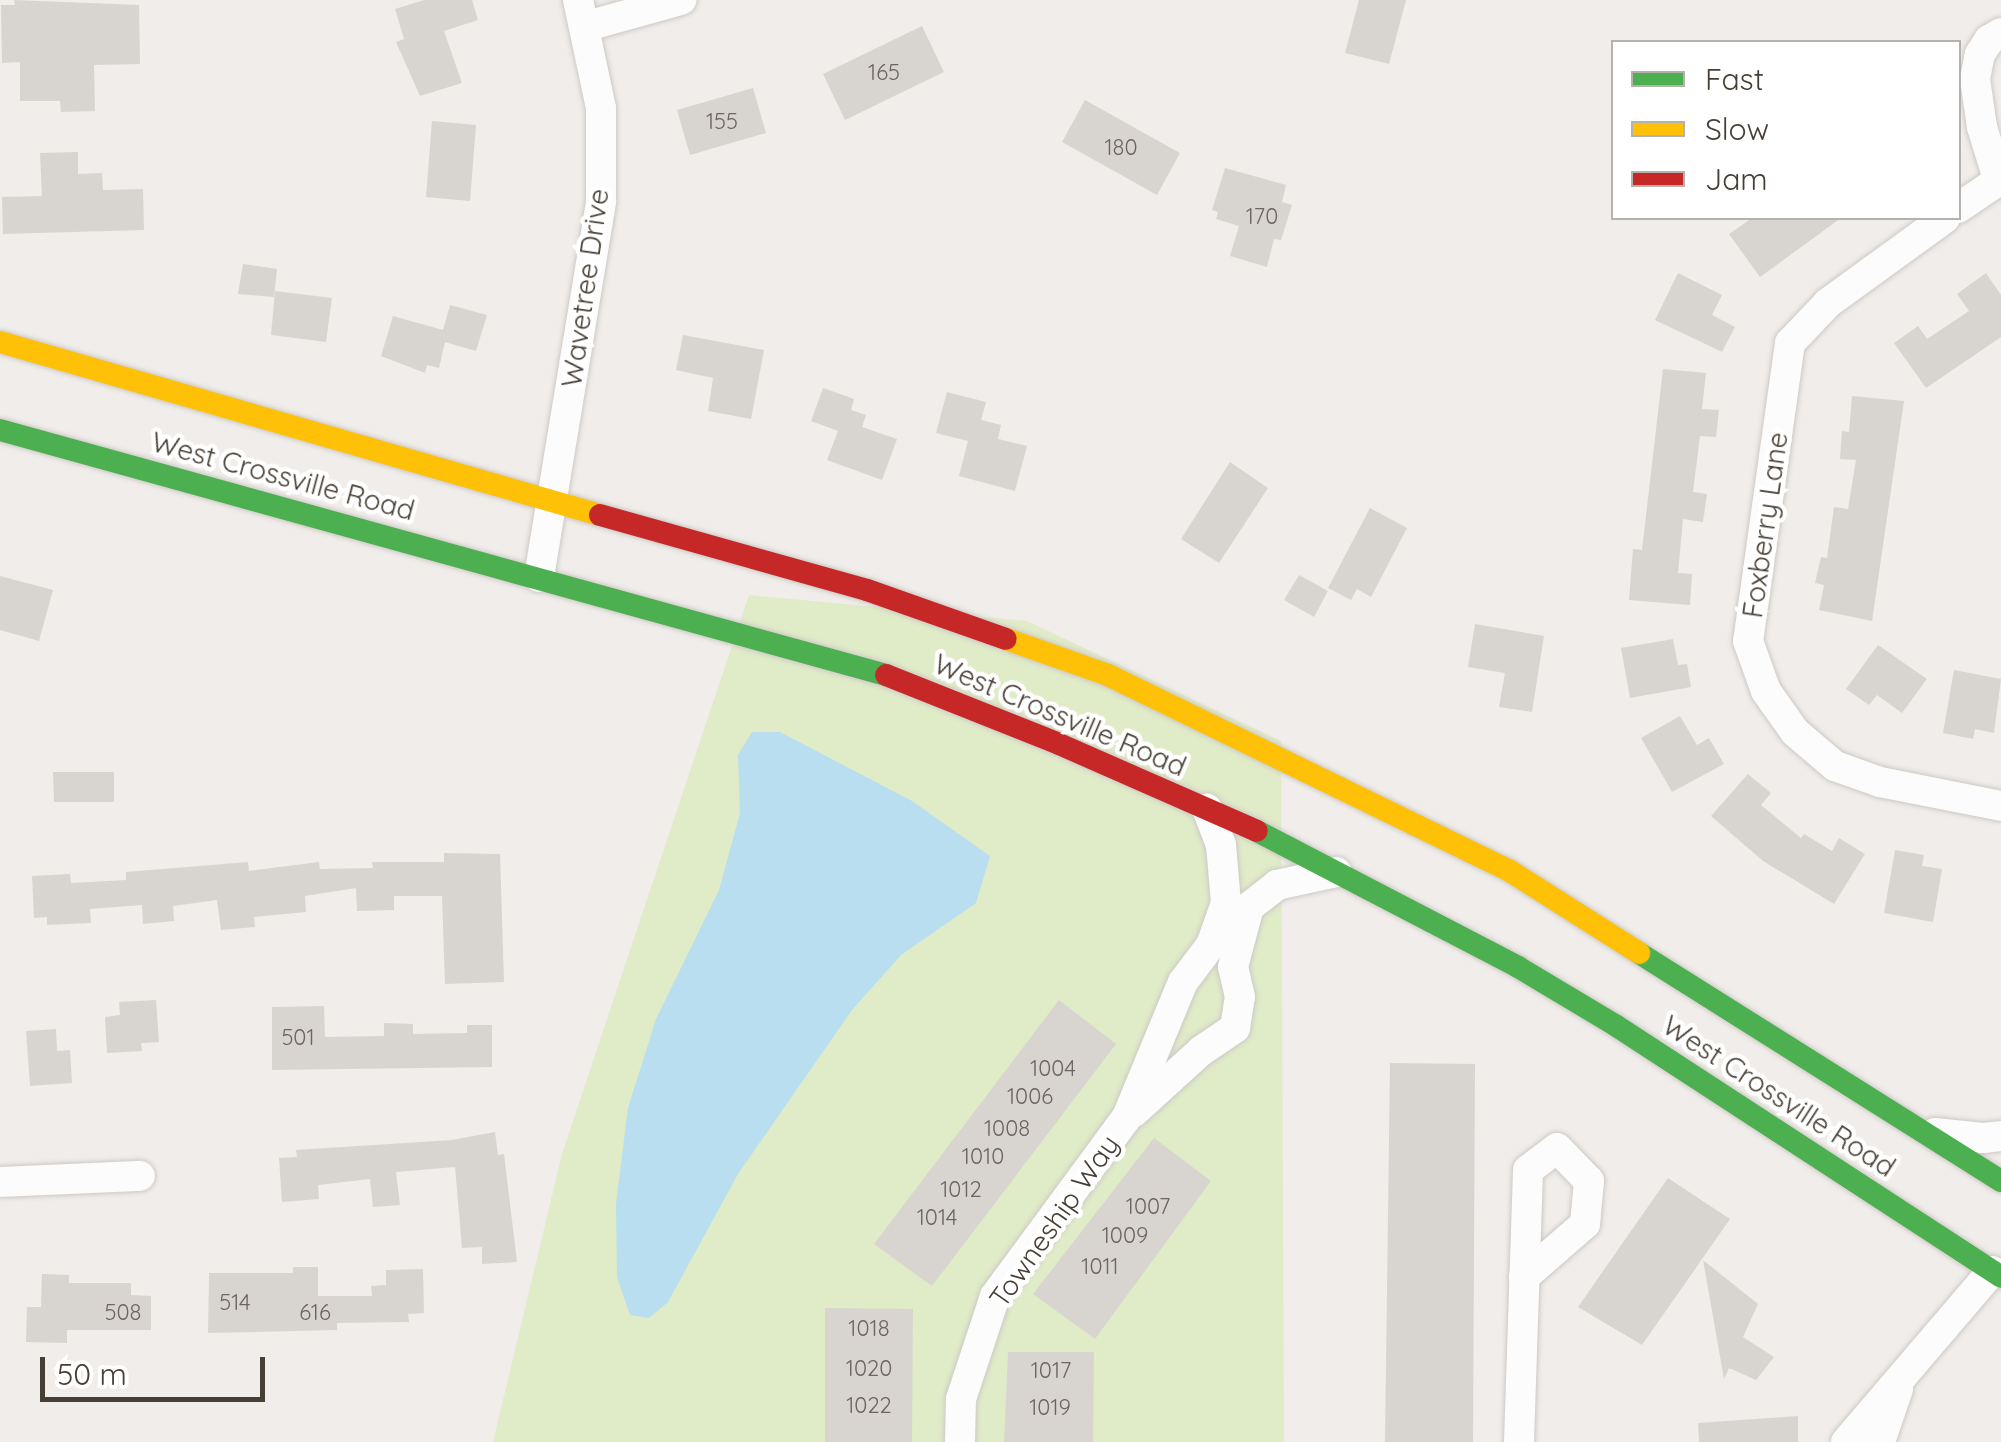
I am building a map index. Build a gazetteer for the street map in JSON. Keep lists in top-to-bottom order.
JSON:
{
  "streets": {
    "main road": ["West Crossville Road"],
    "street": ["Wavetree Drive", "Foxberry Lane", "Towneship Way"]
  },
  "crossings": [
    ["Wavetree Drive", "West Crossville Road"]
  ],
  "house_numbers": [
    "165",
    "155",
    "180",
    "170",
    "501",
    "1004",
    "1006",
    "1008",
    "1010",
    "1012",
    "1007",
    "1014",
    "1009",
    "1011",
    "514",
    "508",
    "616",
    "1018",
    "1020",
    "1017",
    "1022",
    "1019"
  ],
  "legend": ["Fast", "Slow", "Jam"],
  "scale_bar": "50 m"
}
